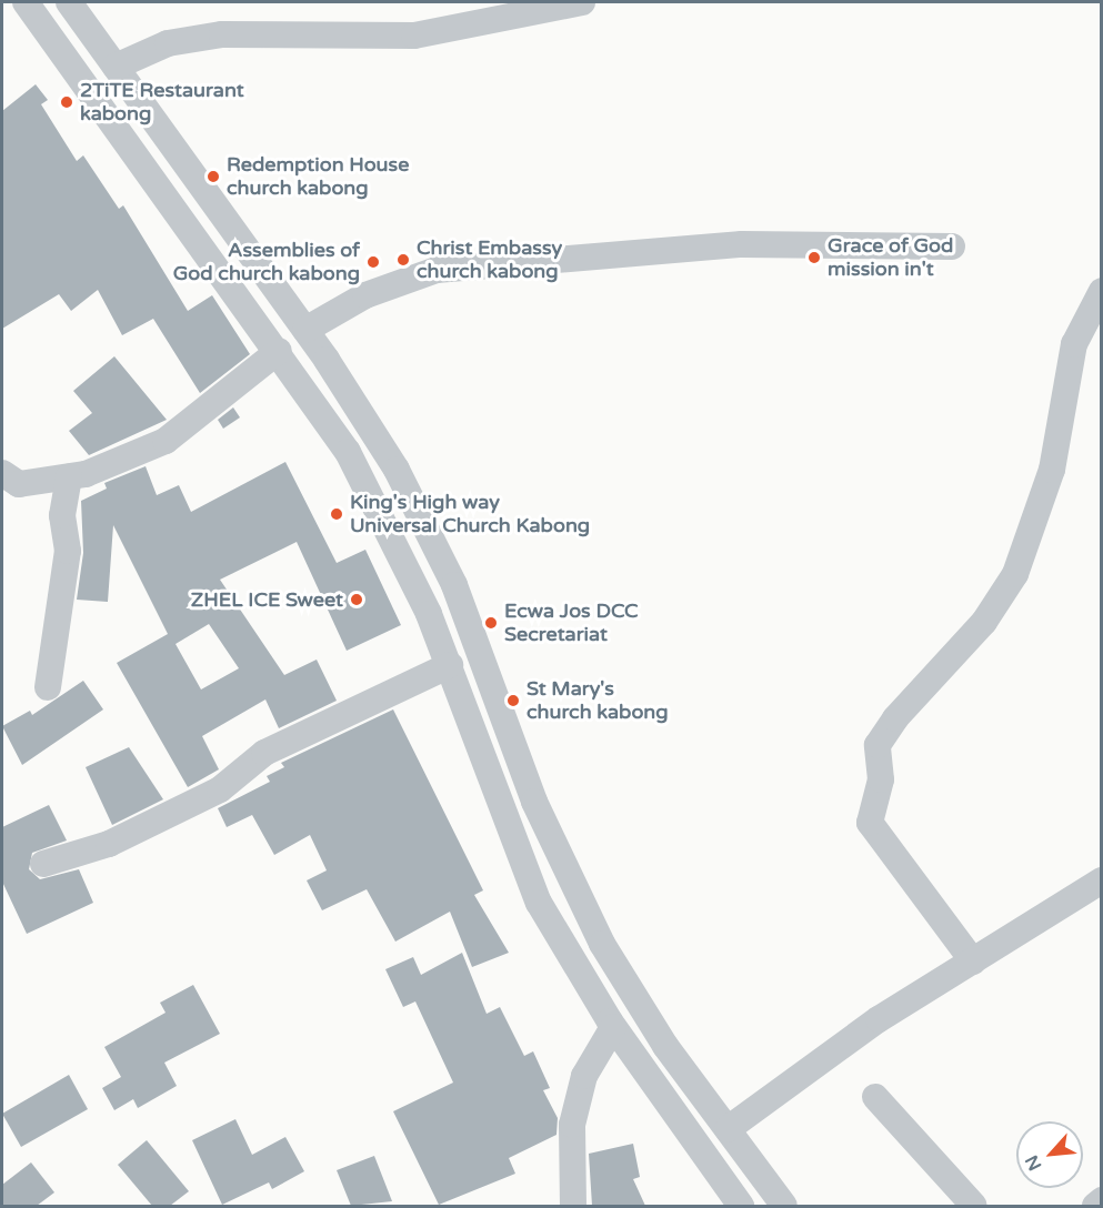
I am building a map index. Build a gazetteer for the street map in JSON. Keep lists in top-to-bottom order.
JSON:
{
  "places": [
    "2TiTE Restaurant kabong",
    "Redemption House church kabong",
    "Grace of God mission in't",
    "Christ Embassy church kabong",
    "Assemblies of God church kabong",
    "King's High way Universal Church Kabong",
    "ZHEL ICE Sweet",
    "Ecwa Jos DCC Secretariat",
    "St Mary's church kabong"
  ],
  "north": "bottom left"
}
